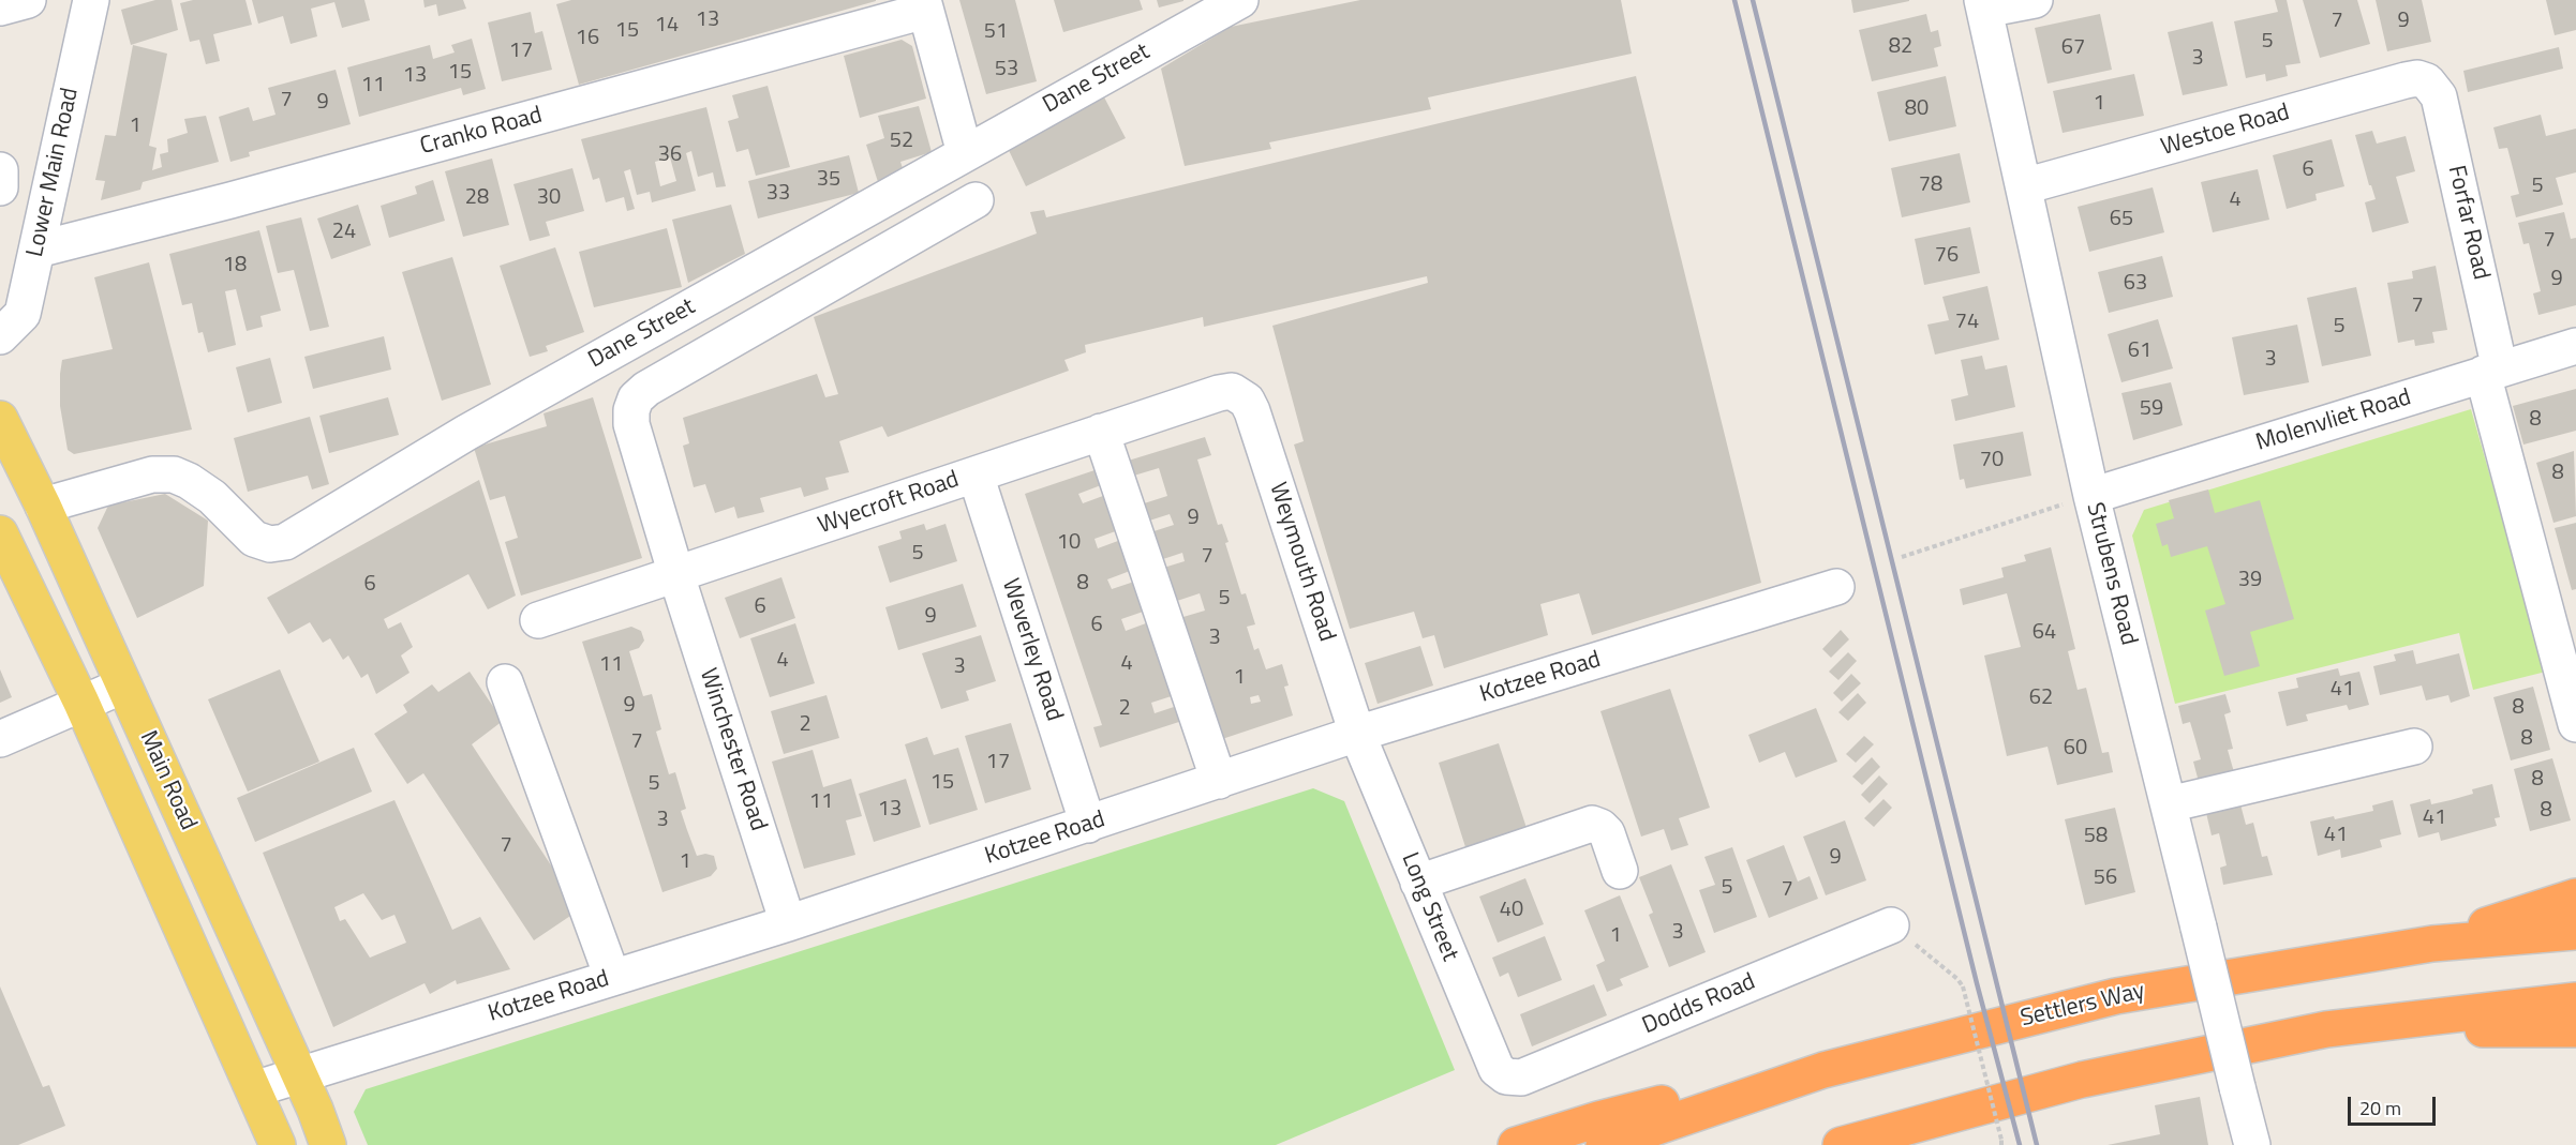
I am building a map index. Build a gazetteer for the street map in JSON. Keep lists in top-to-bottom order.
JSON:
{
  "streets": {
    "highway": ["Settlers Way"],
    "main road": ["Main Road"],
    "street": [
      "Dane Street",
      "Westoe Road",
      "Cranko Road",
      "Lower Main Road",
      "Forfar Road",
      "Molenvliet Road",
      "Wyecroft Road",
      "Weymouth Road",
      "Strubens Road",
      "Weverley Road",
      "Kotzee Road",
      "Winchester Road",
      "Long Street",
      "Dodds Road"
    ]
  },
  "crossings": [
    ["Dane Street", "Main Road"],
    ["Westoe Road", "Forfar Road"],
    ["Westoe Road", "Strubens Road"],
    ["Cranko Road", "Lower Main Road"],
    ["Forfar Road", "Molenvliet Road"],
    ["Molenvliet Road", "Strubens Road"],
    ["Wyecroft Road", "Weymouth Road"],
    ["Wyecroft Road", "Weverley Road"],
    ["Wyecroft Road", "Winchester Road"],
    ["Weymouth Road", "Kotzee Road"],
    ["Weymouth Road", "Long Street"],
    ["Weverley Road", "Kotzee Road"],
    ["Kotzee Road", "Winchester Road"],
    ["Kotzee Road", "Main Road"],
    ["Kotzee Road", "Long Street"],
    ["Long Street", "Dodds Road"]
  ],
  "house_numbers": [
    "13",
    "7",
    "9",
    "14",
    "15",
    "51",
    "16",
    "5",
    "82",
    "67",
    "17",
    "3",
    "53",
    "15",
    "13",
    "11",
    "7",
    "9",
    "1",
    "80",
    "1",
    "52",
    "36",
    "6",
    "35",
    "78",
    "5",
    "33",
    "28",
    "30",
    "4",
    "65",
    "24",
    "7",
    "76",
    "18",
    "9",
    "63",
    "7",
    "74",
    "5",
    "61",
    "3",
    "59",
    "8",
    "70",
    "8",
    "9",
    "10",
    "5",
    "7",
    "39",
    "8",
    "6",
    "5",
    "6",
    "9",
    "6",
    "64",
    "3",
    "4",
    "4",
    "11",
    "3",
    "1",
    "41",
    "62",
    "9",
    "8",
    "2",
    "2",
    "8",
    "7",
    "60",
    "17",
    "8",
    "15",
    "5",
    "11",
    "13",
    "8",
    "41",
    "3",
    "41",
    "58",
    "7",
    "9",
    "1",
    "56",
    "5",
    "7",
    "40",
    "3",
    "1"
  ],
  "scale_bar": "20 m"
}
